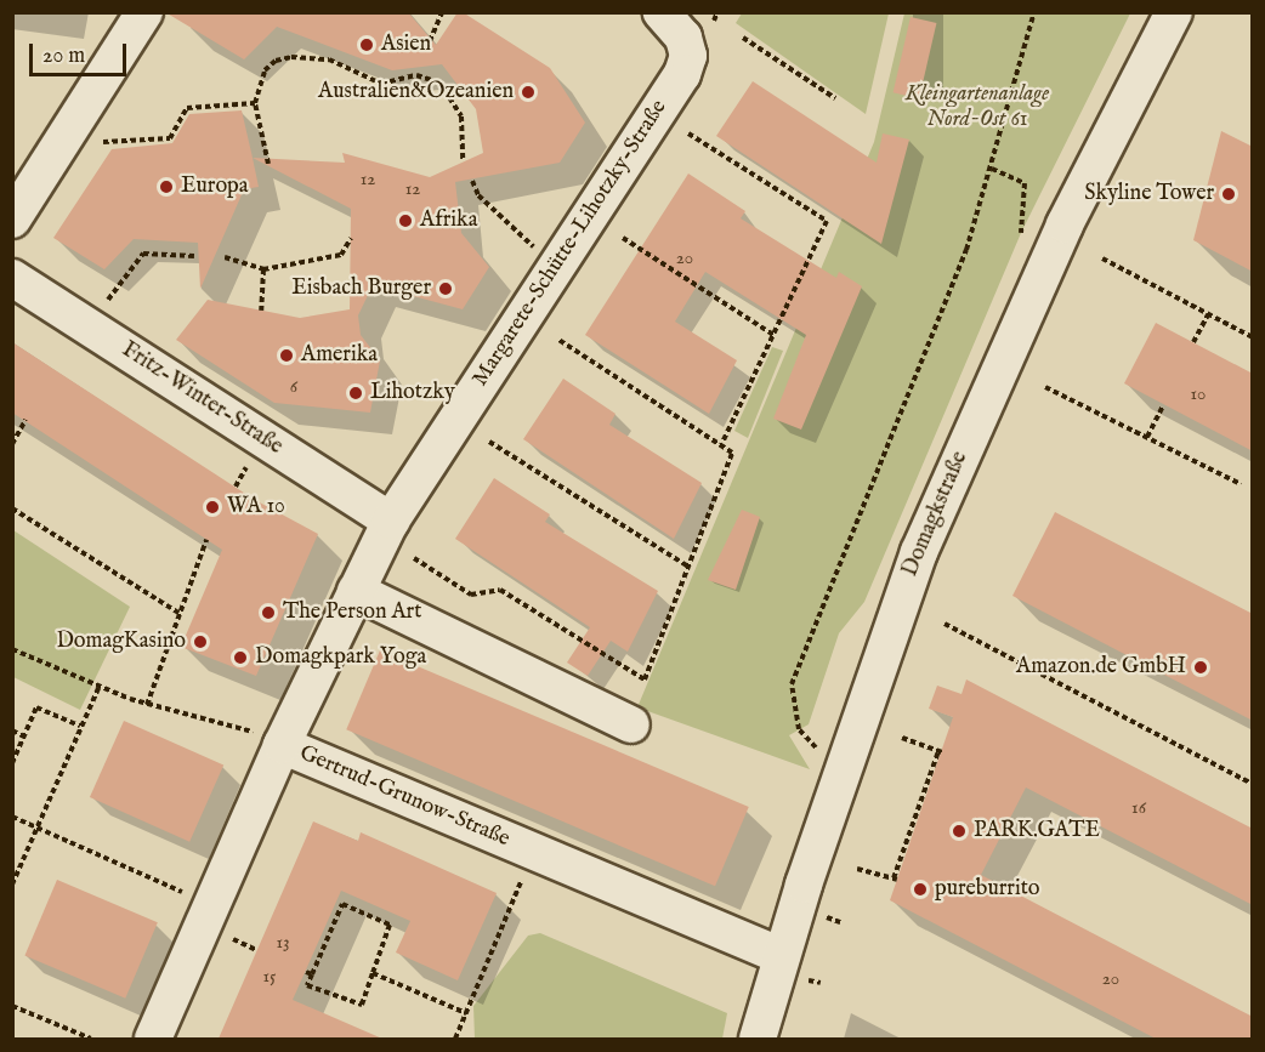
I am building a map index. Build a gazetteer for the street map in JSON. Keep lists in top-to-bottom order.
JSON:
{
  "streets": {
    "street": [
      "Margarete-Schütte-Lihotzky-Straße",
      "Fritz-Winter-Straße",
      "Domagkstraße",
      "Gertrud-Grunow-Straße"
    ]
  },
  "crossings": [
    ["Margarete-Schütte-Lihotzky-Straße", "Fritz-Winter-Straße"],
    ["Margarete-Schütte-Lihotzky-Straße", "Gertrud-Grunow-Straße"],
    ["Domagkstraße", "Gertrud-Grunow-Straße"]
  ],
  "parks": ["Kleingartenanlage Nord-Ost 61"],
  "places": [
    "Asien",
    "Australien&Ozeanien",
    "Europa",
    "Skyline Tower",
    "Afrika",
    "Eisbach Burger",
    "Amerika",
    "Lihotzky",
    "WA 10",
    "The Person Art",
    "DomagKasino",
    "Domagkpark Yoga",
    "Amazon.de GmbH",
    "PARK.GATE",
    "pureburrito"
  ],
  "house_numbers": [
    "12",
    "12",
    "20",
    "6",
    "10",
    "16",
    "13",
    "15",
    "20"
  ],
  "scale_bar": "20 m"
}
